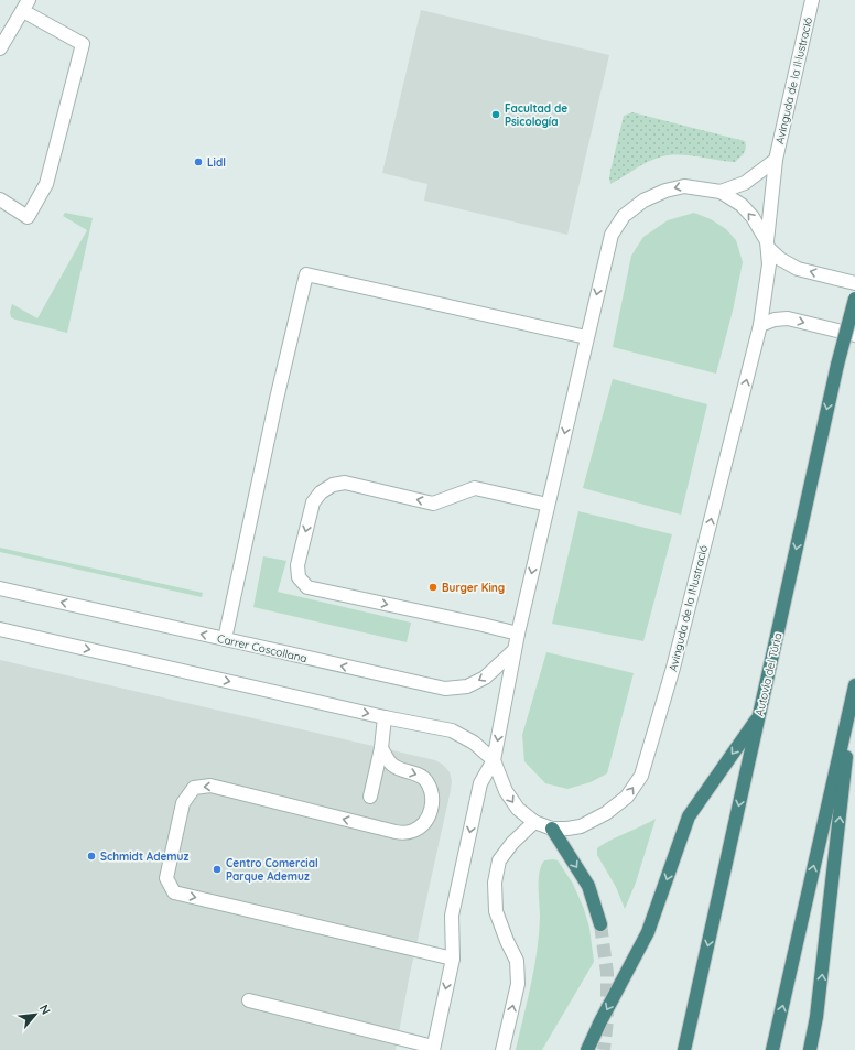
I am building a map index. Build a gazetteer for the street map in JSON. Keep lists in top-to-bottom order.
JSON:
{
  "streets": {
    "highway": ["Autovia del Túria"],
    "street": ["Avinguda de la Il·lustració", "Carrer Coscollana"]
  },
  "crossings": [
    ["Avinguda de la Il·lustració", "Carrer Coscollana"]
  ],
  "places": [
    "Facultad de Psicología",
    "Lidl",
    "Burger King",
    "Schmidt Ademuz",
    "Centro Comercial Parque Ademuz"
  ],
  "north": "top right"
}
